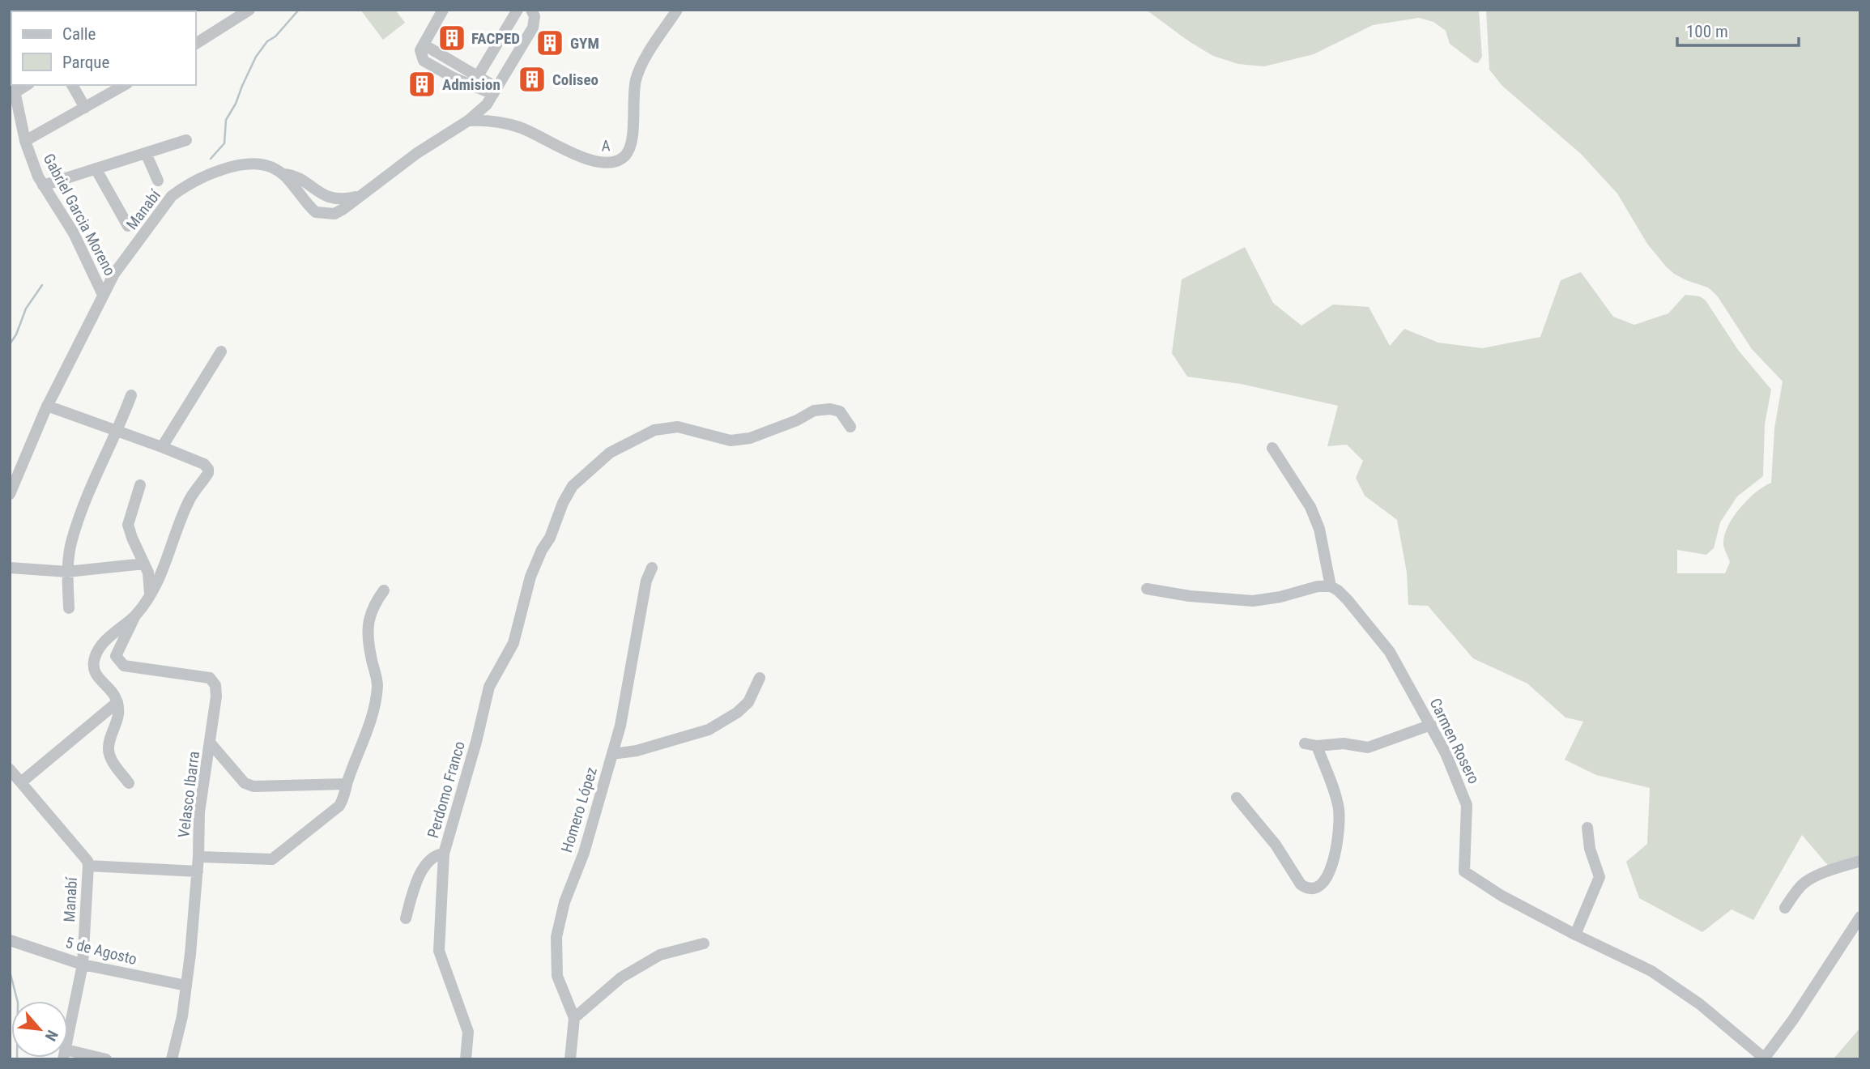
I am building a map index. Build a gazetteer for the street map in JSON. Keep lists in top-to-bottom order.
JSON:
{
  "streets": {
    "street": [
      "A",
      "Manabí",
      "Gabriel Garcia Moreno",
      "Carmen Rosero",
      "Perdomo Franco",
      "Velasco Ibarra",
      "Homero López",
      "5 de Agosto"
    ]
  },
  "crossings": [
    ["Manabí", "Gabriel Garcia Moreno"],
    ["Manabí", "5 de Agosto"],
    ["Velasco Ibarra", "5 de Agosto"]
  ],
  "places": {
    "building": [
      "FACPED",
      "GYM",
      "Coliseo",
      "Admision"
    ]
  },
  "legend": ["Calle", "Parque"],
  "scale_bar": "100 m",
  "north": "bottom right"
}
